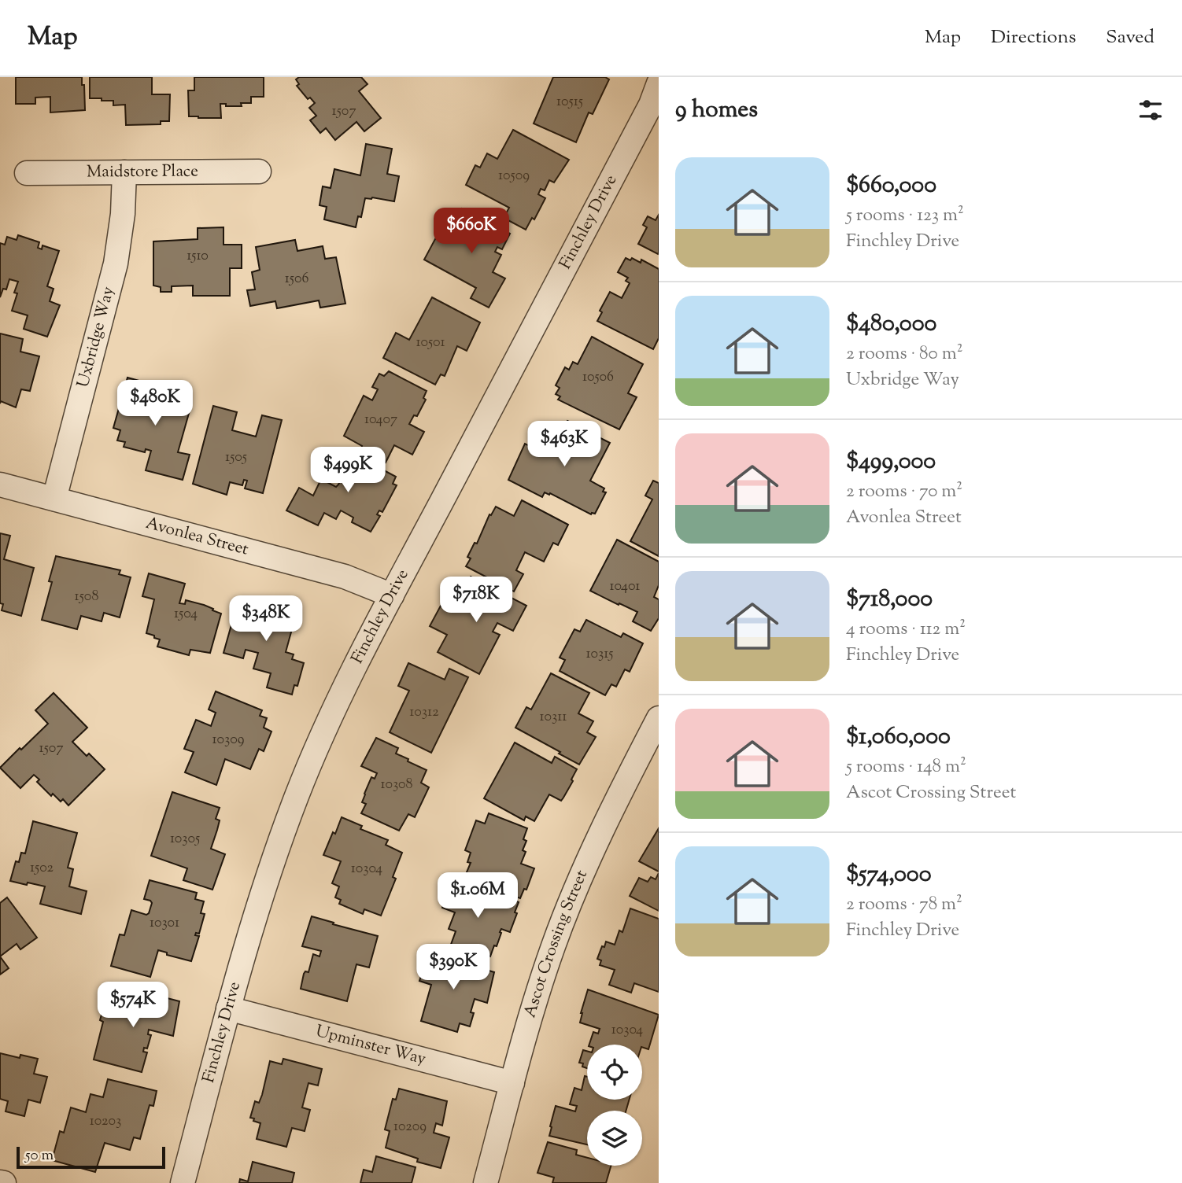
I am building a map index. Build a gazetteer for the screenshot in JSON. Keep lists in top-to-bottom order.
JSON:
{
  "streets": {
    "street": [
      "Maidstore Place",
      "Finchley Drive",
      "Uxbridge Way",
      "Avonlea Street",
      "Ascot Crossing Street",
      "Upminster Way"
    ]
  },
  "crossings": [
    ["Maidstore Place", "Uxbridge Way"],
    ["Finchley Drive", "Avonlea Street"],
    ["Finchley Drive", "Upminster Way"],
    ["Uxbridge Way", "Avonlea Street"],
    ["Ascot Crossing Street", "Upminster Way"]
  ],
  "house_numbers": [
    "10515",
    "1507",
    "10509",
    "1510",
    "1506",
    "10501",
    "10506",
    "10407",
    "1505",
    "10401",
    "1508",
    "1504",
    "10315",
    "10312",
    "10311",
    "10309",
    "1507",
    "10308",
    "10305",
    "1502",
    "10304",
    "10301",
    "10304",
    "10203",
    "10209"
  ],
  "scale_bar": "50 m",
  "page": {
    "header": "Map",
    "nav": ["Map", "Directions", "Saved"],
    "heading": "9 homes",
    "list": [
      {
        "name": "$660,000",
        "note": "5 rooms · 123 m² · Finchley Drive"
      },
      {
        "name": "$480,000",
        "note": "2 rooms · 80 m² · Uxbridge Way"
      },
      {
        "name": "$499,000",
        "note": "2 rooms · 70 m² · Avonlea Street"
      },
      {
        "name": "$718,000",
        "note": "4 rooms · 112 m² · Finchley Drive"
      },
      {
        "name": "$1,060,000",
        "note": "5 rooms · 148 m² · Ascot Crossing Street"
      },
      {
        "name": "$574,000",
        "note": "2 rooms · 78 m² · Finchley Drive"
      }
    ],
    "price": [
      "$660K",
      "$480K",
      "$463K",
      "$499K",
      "$718K",
      "$348K",
      "$1.06M",
      "$390K",
      "$574K"
    ],
    "scale": "50 m"
  }
}
